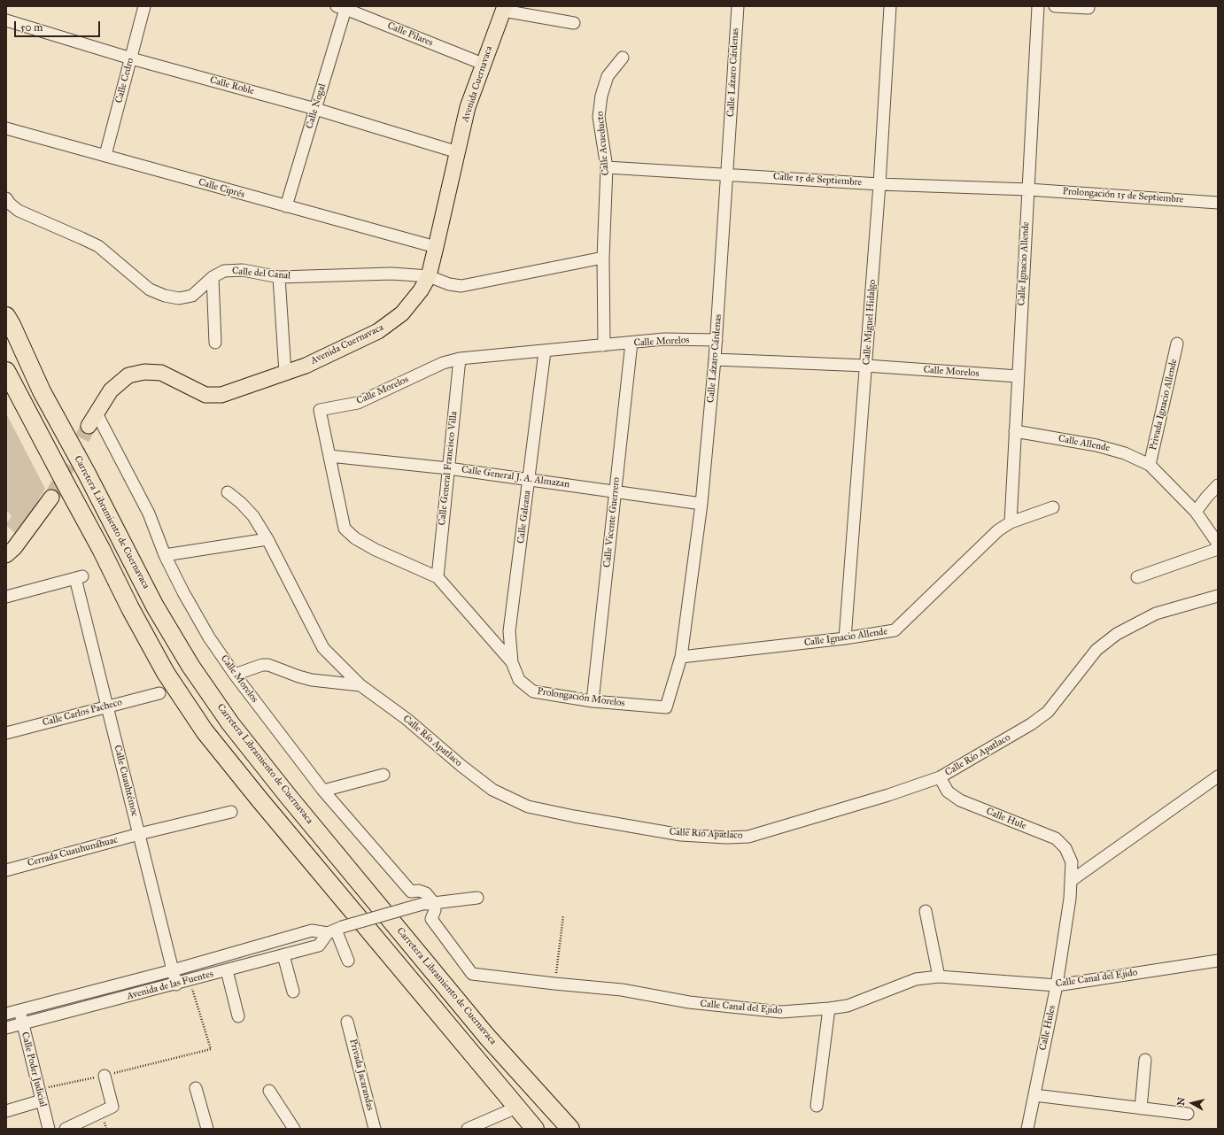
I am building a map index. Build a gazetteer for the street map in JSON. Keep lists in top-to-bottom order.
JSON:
{
  "streets": {
    "highway": ["Carretera Libramiento de Cuernavaca"],
    "main road": ["Avenida Cuernavaca"],
    "street": [
      "Calle Pilares",
      "Calle Lázaro Cárdenas",
      "Calle Cedro",
      "Calle Roble",
      "Calle Nogal",
      "Calle Acueducto",
      "Calle 15 de Septiembre",
      "Calle Ciprés",
      "Prolongación 15 de Septiembre",
      "Calle Ignacio Allende",
      "Calle del Canal",
      "Calle Miguel Hidalgo",
      "Calle Morelos",
      "Privada Ignacio Allende",
      "Calle Allende",
      "Calle General Francisco Villa",
      "Calle General J. A. Almazan",
      "Calle Galeana",
      "Calle Vicente Guerrero",
      "Prolongación Morelos",
      "Calle Carlos Pacheco",
      "Calle Río Apatlaco",
      "Calle Cuauhtémoc",
      "Calle Hule",
      "Cerrada Cuauhunáhuac",
      "Calle Canal del Ejido",
      "Avenida de las Fuentes",
      "Calle Hules",
      "Calle Poder Judicial",
      "Privada Jacarandas"
    ]
  },
  "crossings": [
    ["Calle Pilares", "Avenida Cuernavaca"],
    ["Calle Pilares", "Calle Nogal"],
    ["Calle Lázaro Cárdenas", "Calle 15 de Septiembre"],
    ["Calle Lázaro Cárdenas", "Calle Ignacio Allende"],
    ["Calle Lázaro Cárdenas", "Calle Morelos"],
    ["Calle Lázaro Cárdenas", "Calle General J. A. Almazan"],
    ["Calle Lázaro Cárdenas", "Prolongación Morelos"],
    ["Calle Cedro", "Calle Roble"],
    ["Calle Cedro", "Calle Ciprés"],
    ["Avenida Cuernavaca", "Calle Roble"],
    ["Avenida Cuernavaca", "Calle Ciprés"],
    ["Avenida Cuernavaca", "Calle del Canal"],
    ["Avenida Cuernavaca", "Calle Morelos"],
    ["Calle Roble", "Calle Nogal"],
    ["Calle Nogal", "Calle Ciprés"],
    ["Calle Acueducto", "Calle 15 de Septiembre"],
    ["Calle Acueducto", "Calle Morelos"],
    ["Calle 15 de Septiembre", "Prolongación 15 de Septiembre"],
    ["Calle 15 de Septiembre", "Calle Ignacio Allende"],
    ["Calle 15 de Septiembre", "Calle Miguel Hidalgo"],
    ["Prolongación 15 de Septiembre", "Calle Ignacio Allende"],
    ["Calle Ignacio Allende", "Calle Miguel Hidalgo"],
    ["Calle Ignacio Allende", "Calle Morelos"],
    ["Calle Ignacio Allende", "Calle Allende"],
    ["Calle Miguel Hidalgo", "Calle Morelos"],
    ["Calle Morelos", "Calle General Francisco Villa"],
    ["Calle Morelos", "Calle General J. A. Almazan"],
    ["Calle Morelos", "Calle Galeana"],
    ["Calle Morelos", "Calle Vicente Guerrero"],
    ["Calle Morelos", "Prolongación Morelos"],
    ["Calle Morelos", "Calle Canal del Ejido"],
    ["Privada Ignacio Allende", "Calle Allende"],
    ["Calle General Francisco Villa", "Calle General J. A. Almazan"],
    ["Calle General J. A. Almazan", "Calle Galeana"],
    ["Calle General J. A. Almazan", "Calle Vicente Guerrero"],
    ["Calle Galeana", "Prolongación Morelos"],
    ["Calle Vicente Guerrero", "Prolongación Morelos"],
    ["Calle Carlos Pacheco", "Calle Cuauhtémoc"],
    ["Calle Río Apatlaco", "Calle Hule"],
    ["Calle Cuauhtémoc", "Cerrada Cuauhunáhuac"],
    ["Calle Cuauhtémoc", "Avenida de las Fuentes"],
    ["Calle Hule", "Calle Hules"],
    ["Calle Canal del Ejido", "Calle Hules"],
    ["Avenida de las Fuentes", "Calle Poder Judicial"]
  ],
  "scale_bar": "50 m",
  "north": "left"
}
